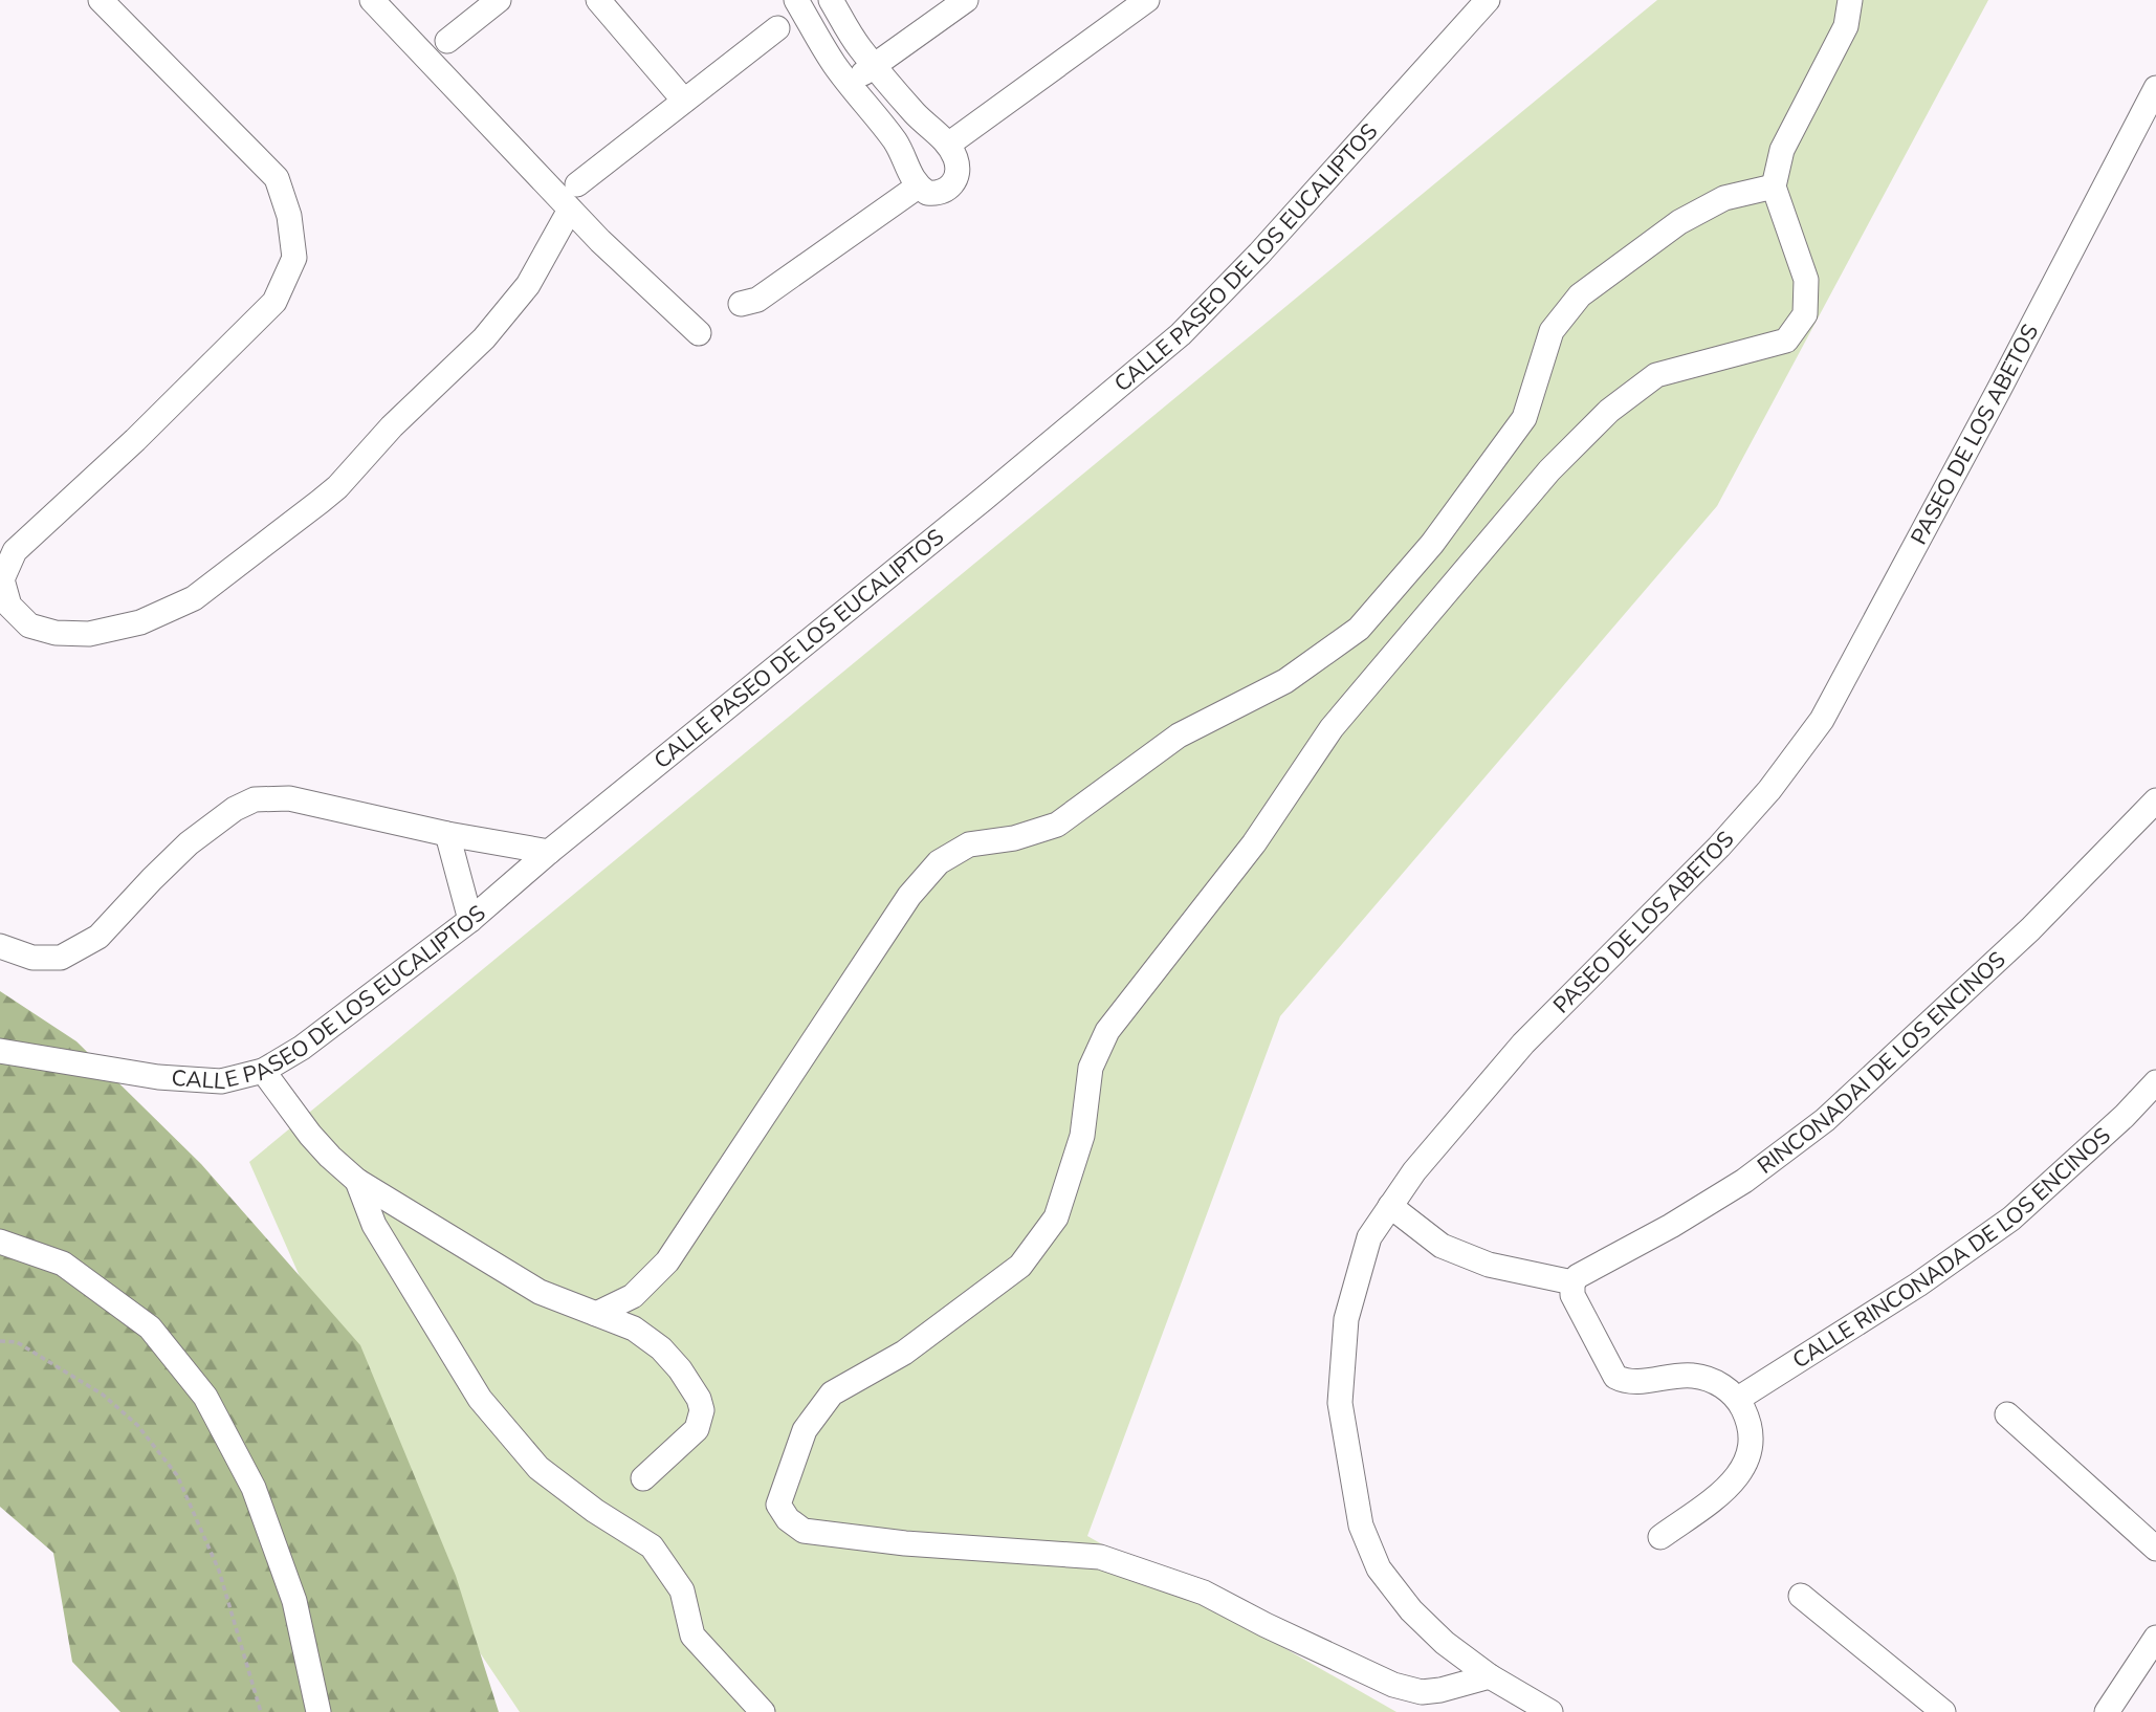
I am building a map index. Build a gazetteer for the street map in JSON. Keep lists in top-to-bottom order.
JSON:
{
  "streets": {
    "street": [
      "CALLE PASEO DE LOS EUCALIPTOS",
      "PASEO DE LOS ABETOS",
      "RINCONADAI DE LOS ENCINOS",
      "CALLE RINCONADA DE LOS ENCINOS"
    ]
  }
}
